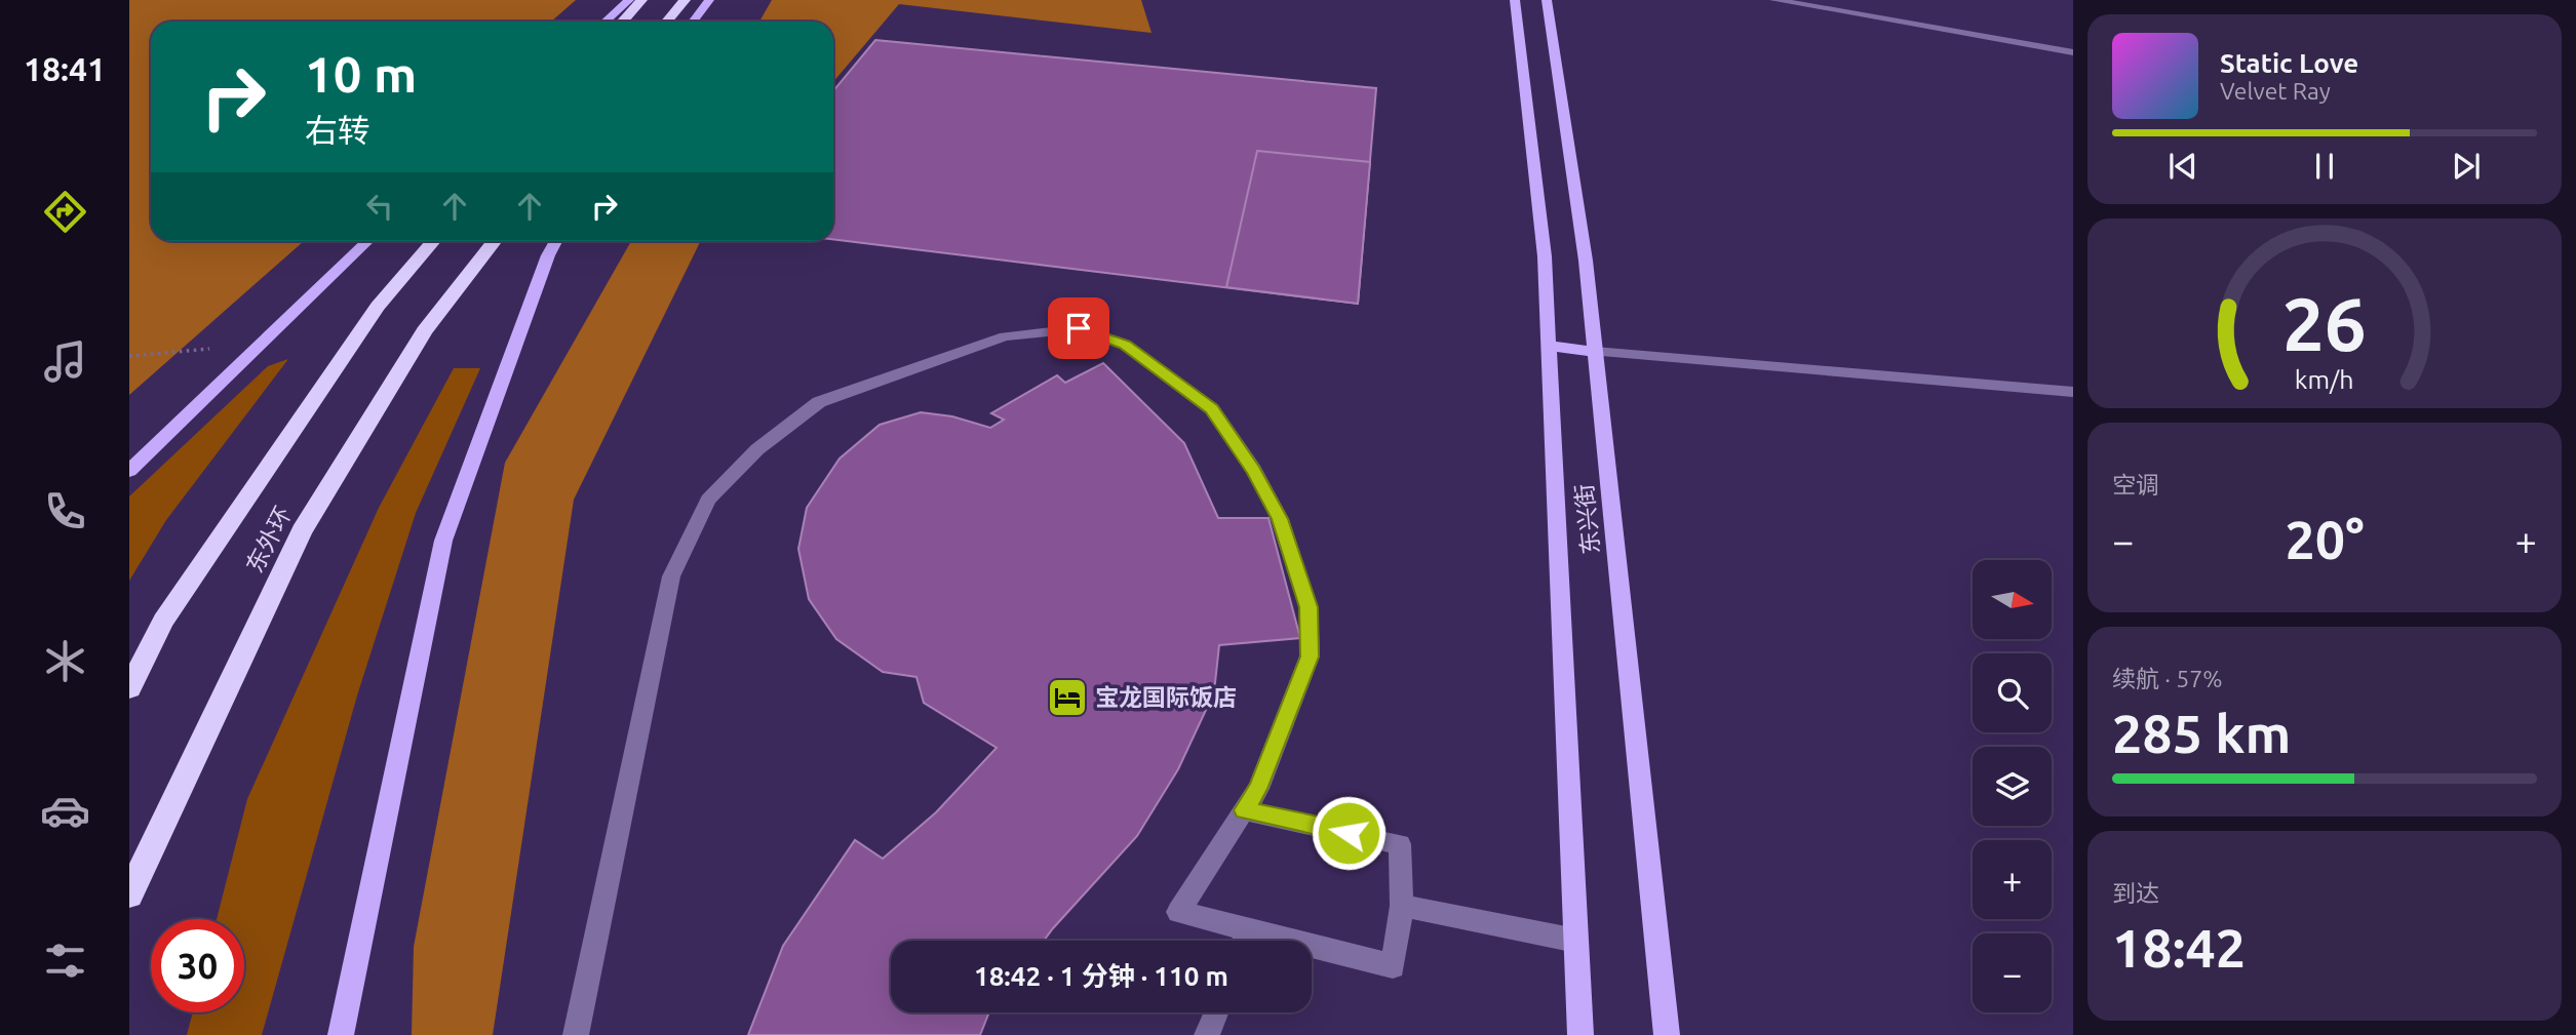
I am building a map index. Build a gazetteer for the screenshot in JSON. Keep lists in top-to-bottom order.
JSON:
{
  "streets": {
    "highway": ["东外环"],
    "main road": ["东兴街"]
  },
  "places": {
    "hotel": ["宝龙国际饭店"]
  },
  "north": "right",
  "page": {
    "tabs": "18:41",
    "turn": ["10 m", "右转"],
    "song": ["Static Love", "Velvet Ray"],
    "tile": [
      "空调",
      ["续航 · 57%", "285 km"],
      ["到达", "18:42"]
    ],
    "heat": ["−", "20°", "+"],
    "map_buttons": ["+", "−"],
    "limit": "30",
    "trip": "18:42 · 1 分钟 · 110 m",
    "gauge": ["26", "km/h"]
  }
}
